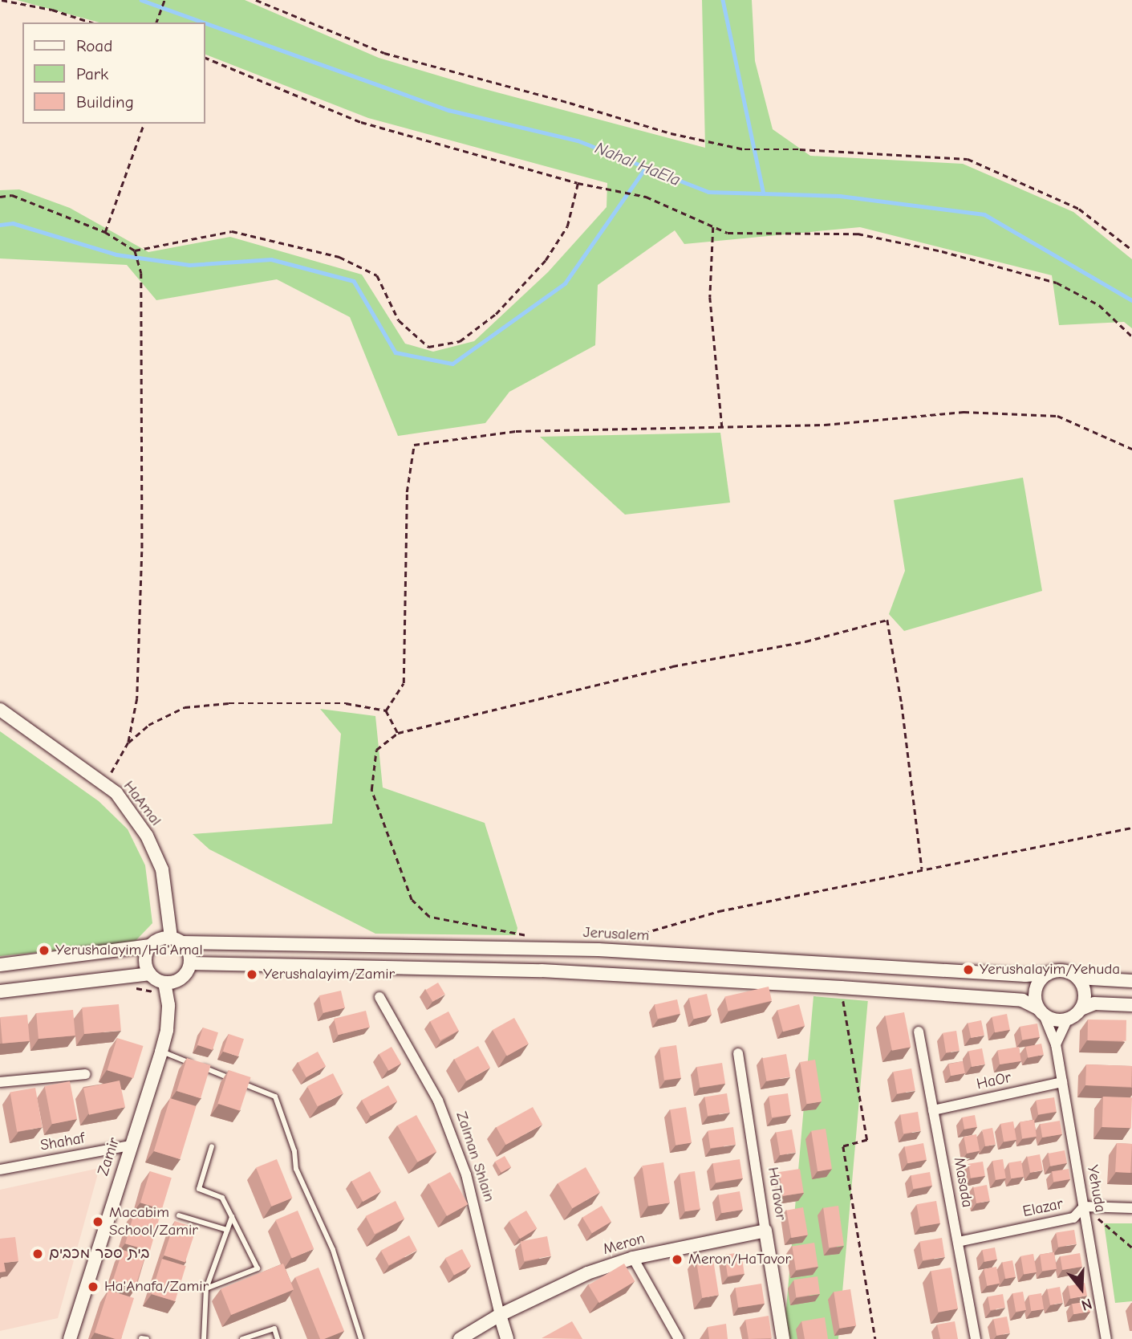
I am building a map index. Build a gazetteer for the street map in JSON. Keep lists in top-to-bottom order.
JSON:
{
  "streets": {
    "street": [
      "HaAmal",
      "Jerusalem",
      "HaOr",
      "Shahaf",
      "Zamir",
      "Zalman Shlain",
      "Masada",
      "Yehuda",
      "HaTavor",
      "Elazar",
      "Meron"
    ]
  },
  "crossings": [
    ["HaAmal", "Jerusalem"],
    ["HaAmal", "Zamir"],
    ["Jerusalem", "Zamir"],
    ["Jerusalem", "Yehuda"],
    ["HaOr", "Masada"],
    ["HaOr", "Yehuda"],
    ["Shahaf", "Zamir"],
    ["Zalman Shlain", "Meron"],
    ["Masada", "Elazar"],
    ["Yehuda", "Elazar"],
    ["HaTavor", "Meron"]
  ],
  "water": ["Nahal HaEla"],
  "places": [
    "Yerushalayim/Ha'Amal",
    "Yerushalayim/Yehuda",
    "Yerushalayim/Zamir",
    "Macabim School/Zamir",
    "בית ספר מכבים",
    "Meron/HaTavor",
    "Ha'Anafa/Zamir"
  ],
  "legend": ["Road", "Park", "Building"],
  "north": "bottom"
}
